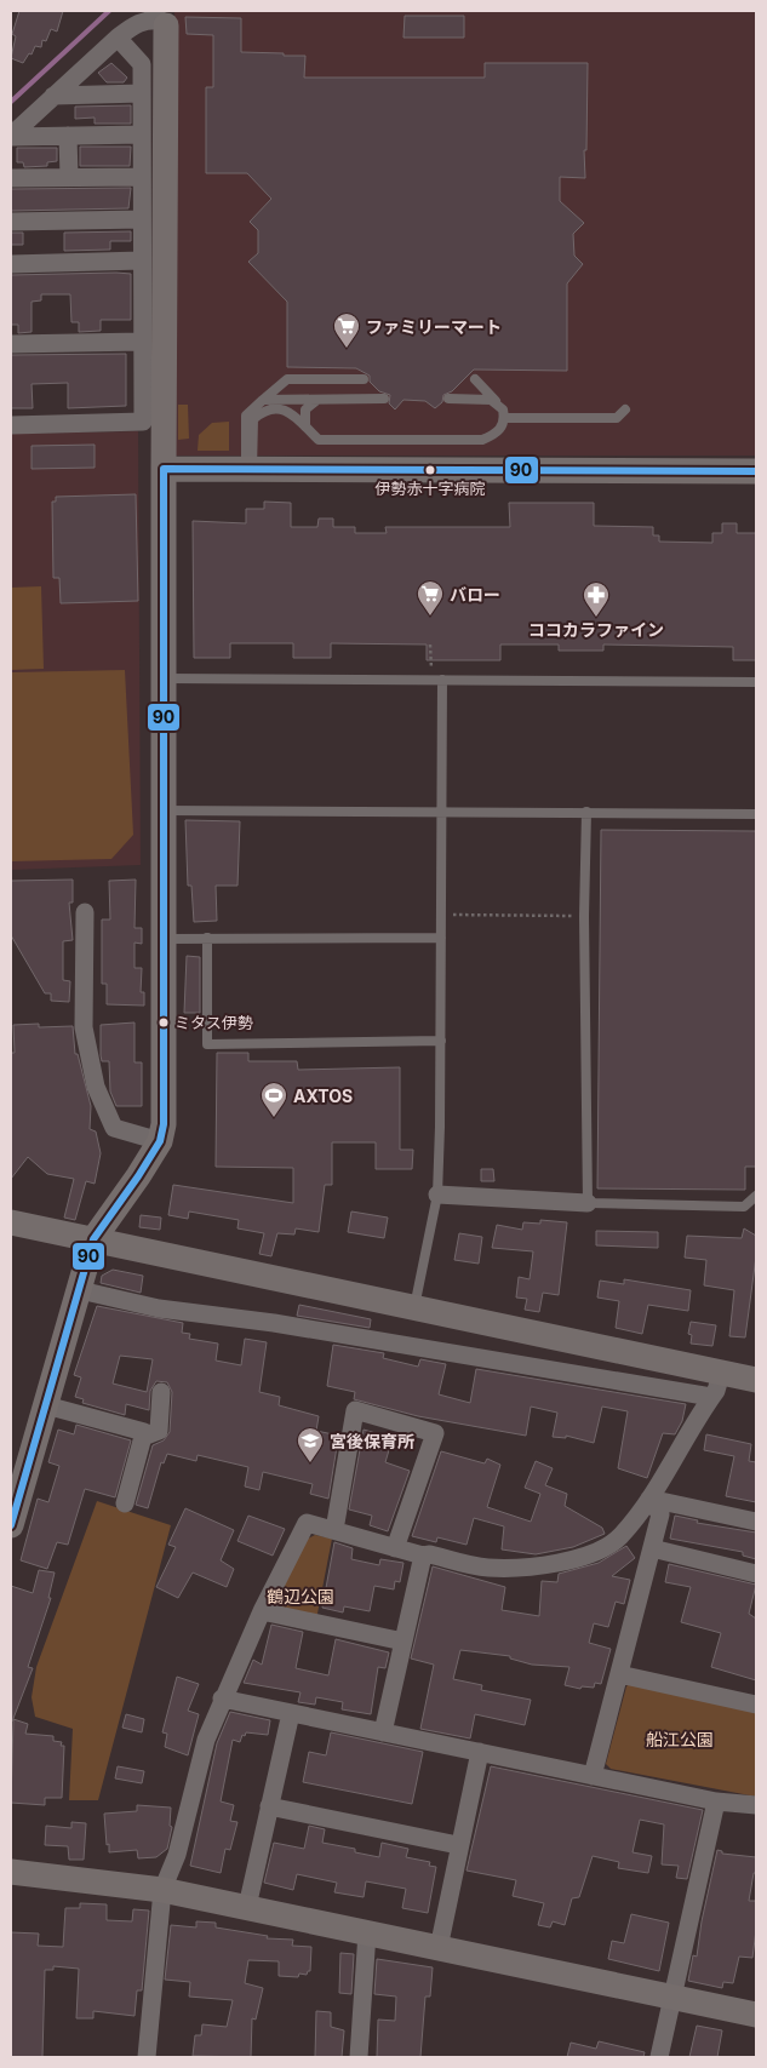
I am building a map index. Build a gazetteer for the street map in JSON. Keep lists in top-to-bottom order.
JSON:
{
  "parks": ["鶴辺公園", "船江公園"],
  "places": {
    "supermarket": ["ファミリーマート", "バロー"],
    "other": ["伊勢赤十字病院", "ミタス伊勢"],
    "pharmacy": ["ココカラファイン"],
    "sports": ["AXTOS"],
    "school or university": ["宮後保育所"]
  },
  "lines": ["transit line 90"]
}
